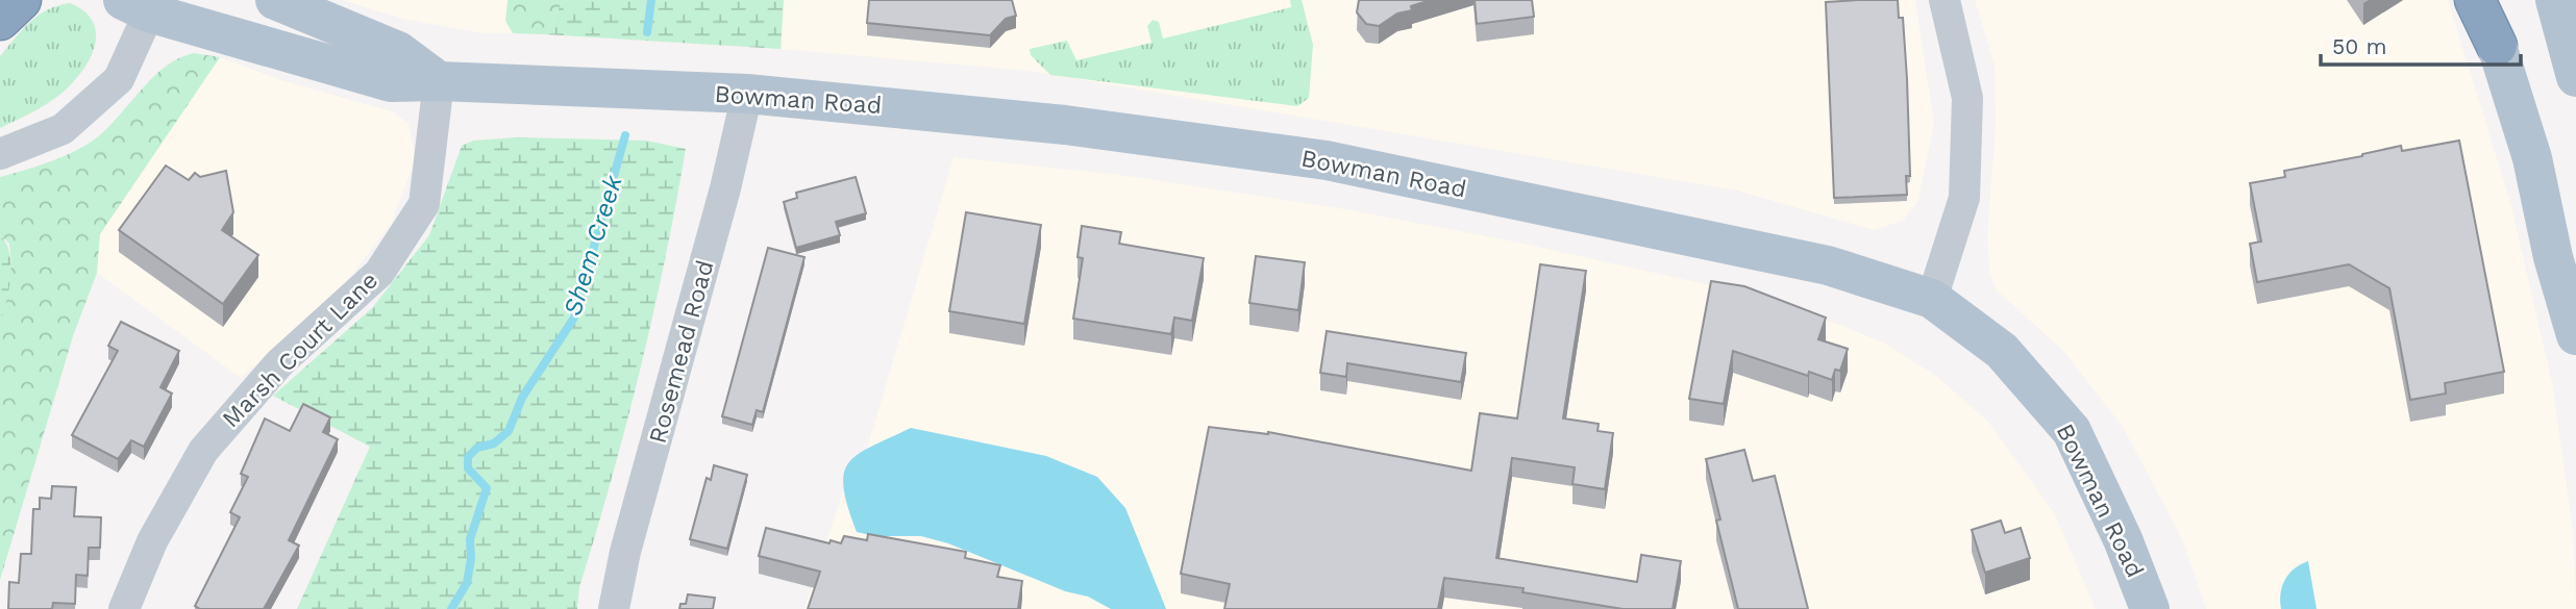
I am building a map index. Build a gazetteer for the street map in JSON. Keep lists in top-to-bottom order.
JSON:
{
  "streets": {
    "main road": ["Bowman Road"],
    "street": ["Marsh Court Lane", "Rosemead Road"]
  },
  "crossings": [
    ["Bowman Road", "Marsh Court Lane"],
    ["Bowman Road", "Rosemead Road"]
  ],
  "water": ["Shem Creek"],
  "scale_bar": "50 m"
}
